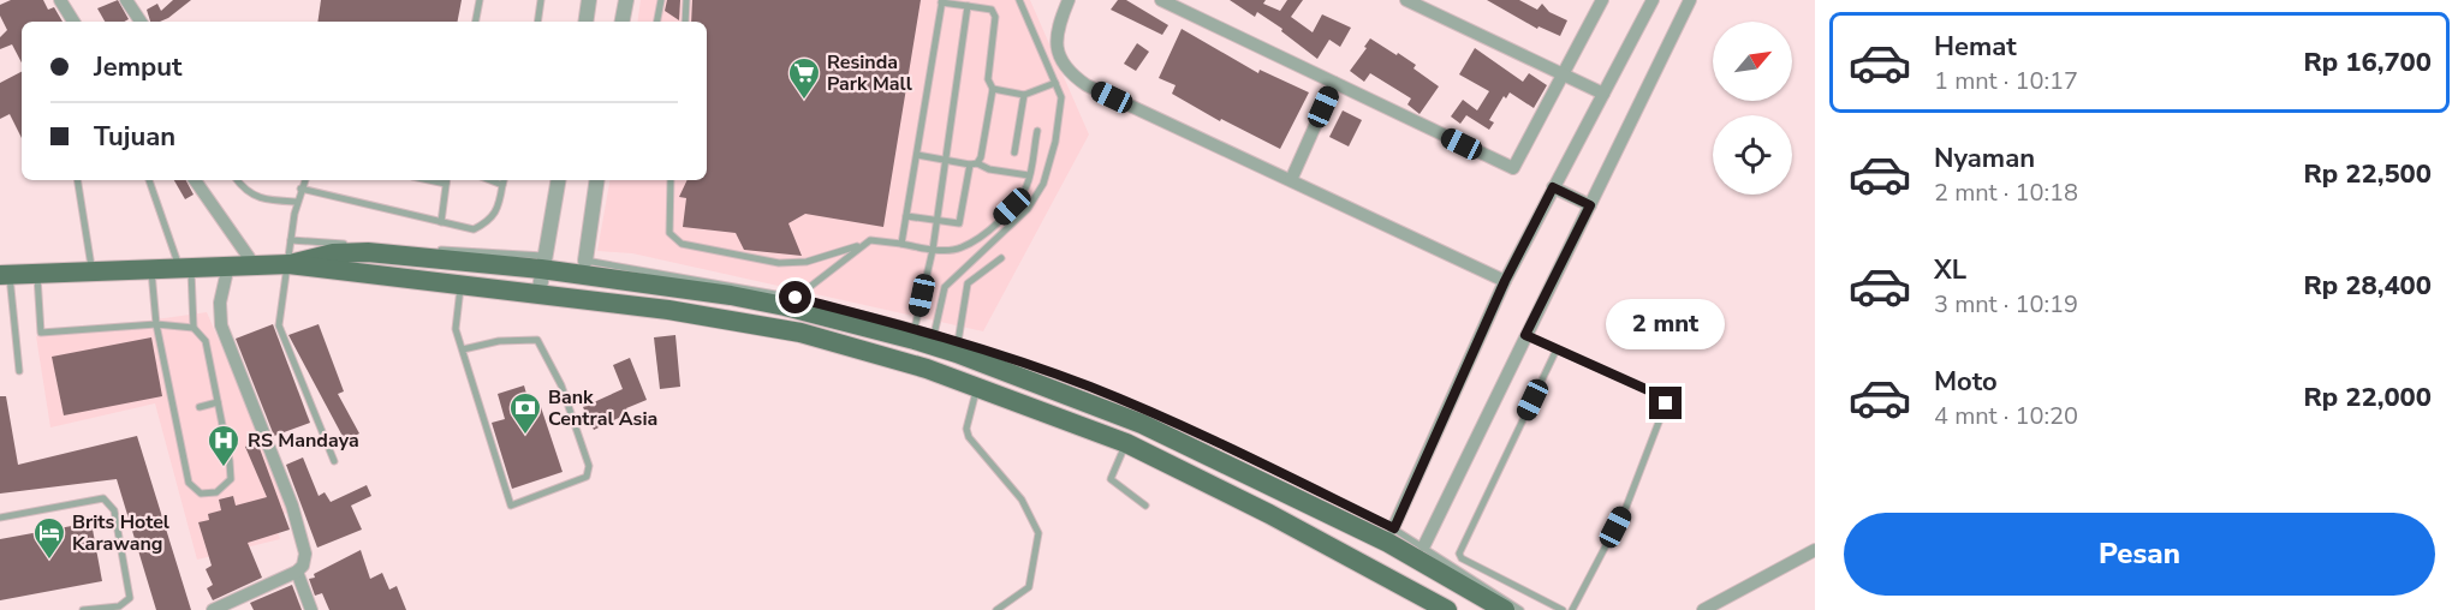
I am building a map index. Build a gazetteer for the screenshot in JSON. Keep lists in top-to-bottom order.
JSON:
{
  "places": {
    "supermarket": ["Resinda Park Mall"],
    "bank": ["Bank Central Asia"],
    "hospital": ["RS Mandaya"],
    "hotel": ["Brits Hotel Karawang"]
  },
  "north": "top right",
  "page": {
    "list": [
      {
        "name": "Hemat",
        "note": "1 mnt · 10:17",
        "value": "Rp 16,700"
      },
      {
        "name": "Nyaman",
        "note": "2 mnt · 10:18",
        "value": "Rp 22,500"
      },
      {
        "name": "XL",
        "note": "3 mnt · 10:19",
        "value": "Rp 28,400"
      },
      {
        "name": "Moto",
        "note": "4 mnt · 10:20",
        "value": "Rp 22,000"
      }
    ],
    "banner": ["Jemput", "Tujuan"],
    "bubble": "2 mnt",
    "buttons": "Pesan"
  }
}
